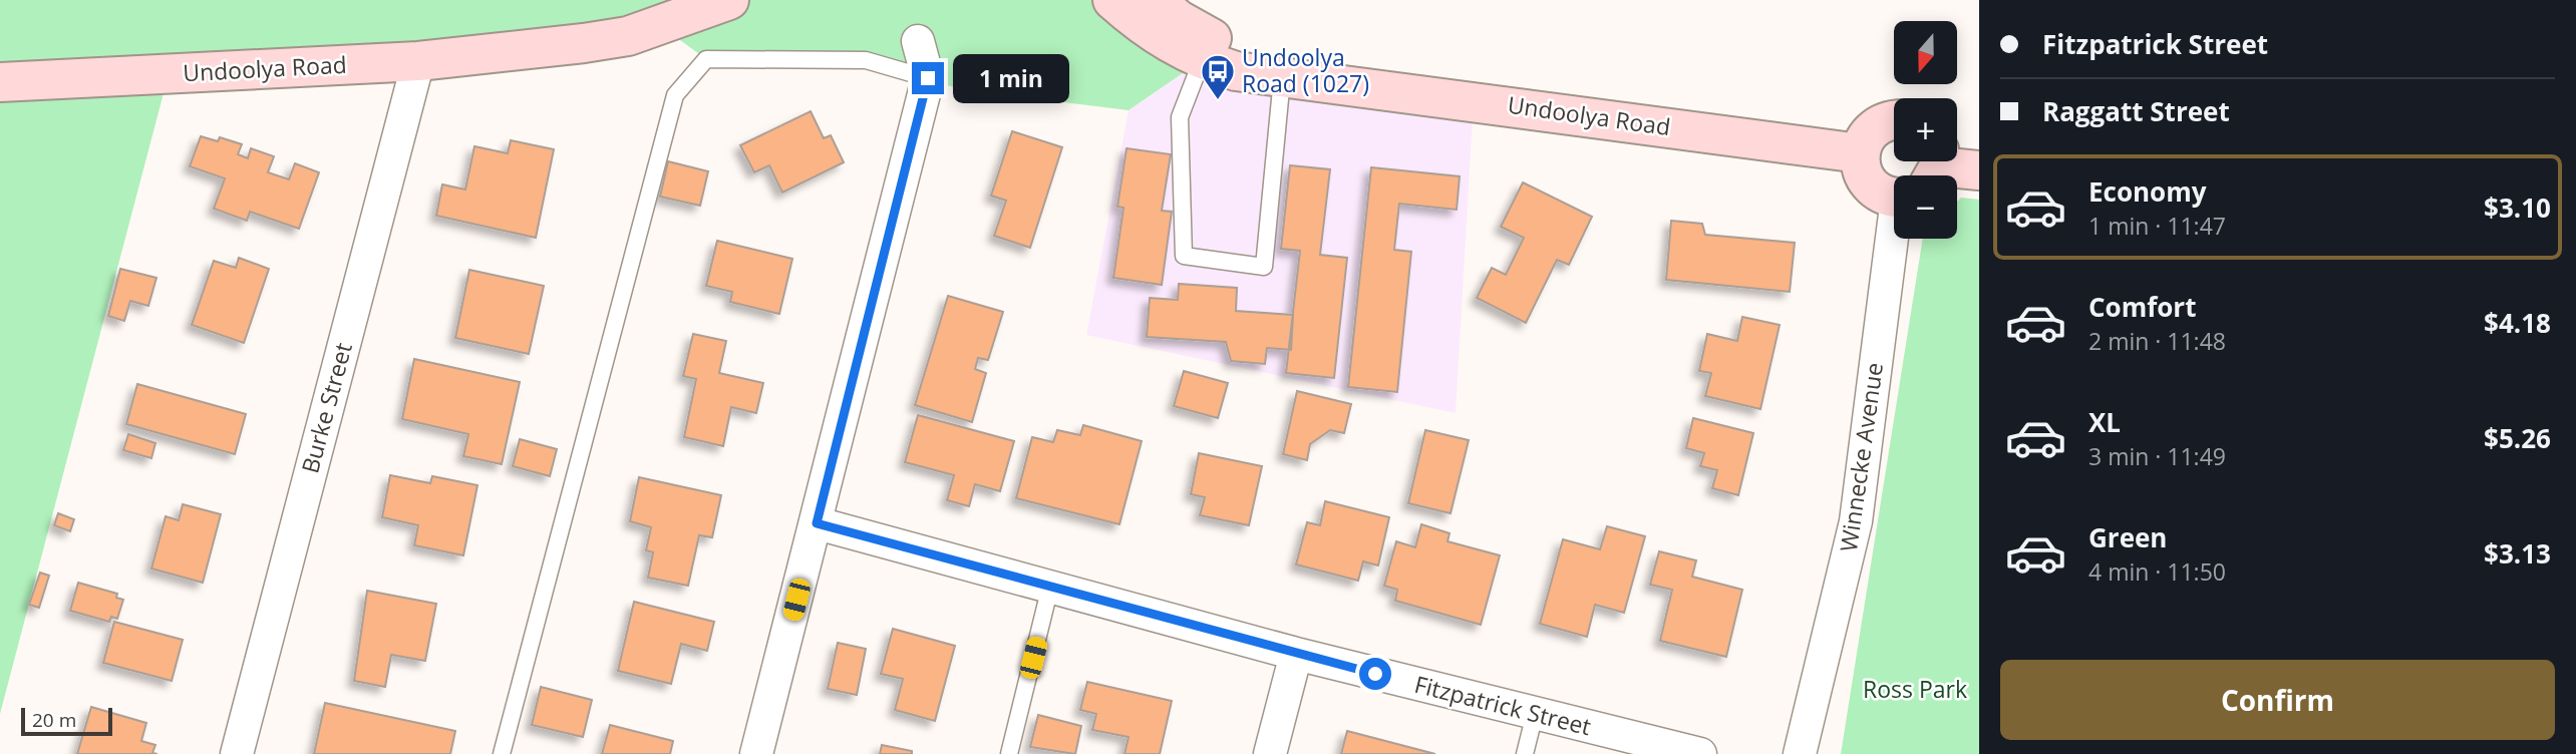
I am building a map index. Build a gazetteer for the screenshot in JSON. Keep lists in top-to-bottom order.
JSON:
{
  "streets": {
    "main road": ["Undoolya Road"],
    "street": ["Burke Street", "Winnecke Avenue", "Fitzpatrick Street"]
  },
  "crossings": [
    ["Undoolya Road", "Burke Street"]
  ],
  "parks": ["Ross Park"],
  "places": {
    "bus stop": ["Undoolya Road (1027)"]
  },
  "scale_bar": "20 m",
  "north": "bottom",
  "page": {
    "banner": ["Fitzpatrick Street", "Raggatt Street"],
    "map_buttons": ["+", "−"],
    "bubble": "1 min",
    "list": [
      {
        "name": "Economy",
        "note": "1 min · 11:47",
        "value": "$3.10"
      },
      {
        "name": "Comfort",
        "note": "2 min · 11:48",
        "value": "$4.18"
      },
      {
        "name": "XL",
        "note": "3 min · 11:49",
        "value": "$5.26"
      },
      {
        "name": "Green",
        "note": "4 min · 11:50",
        "value": "$3.13"
      }
    ],
    "buttons": "Confirm",
    "scale": "20 m"
  }
}
